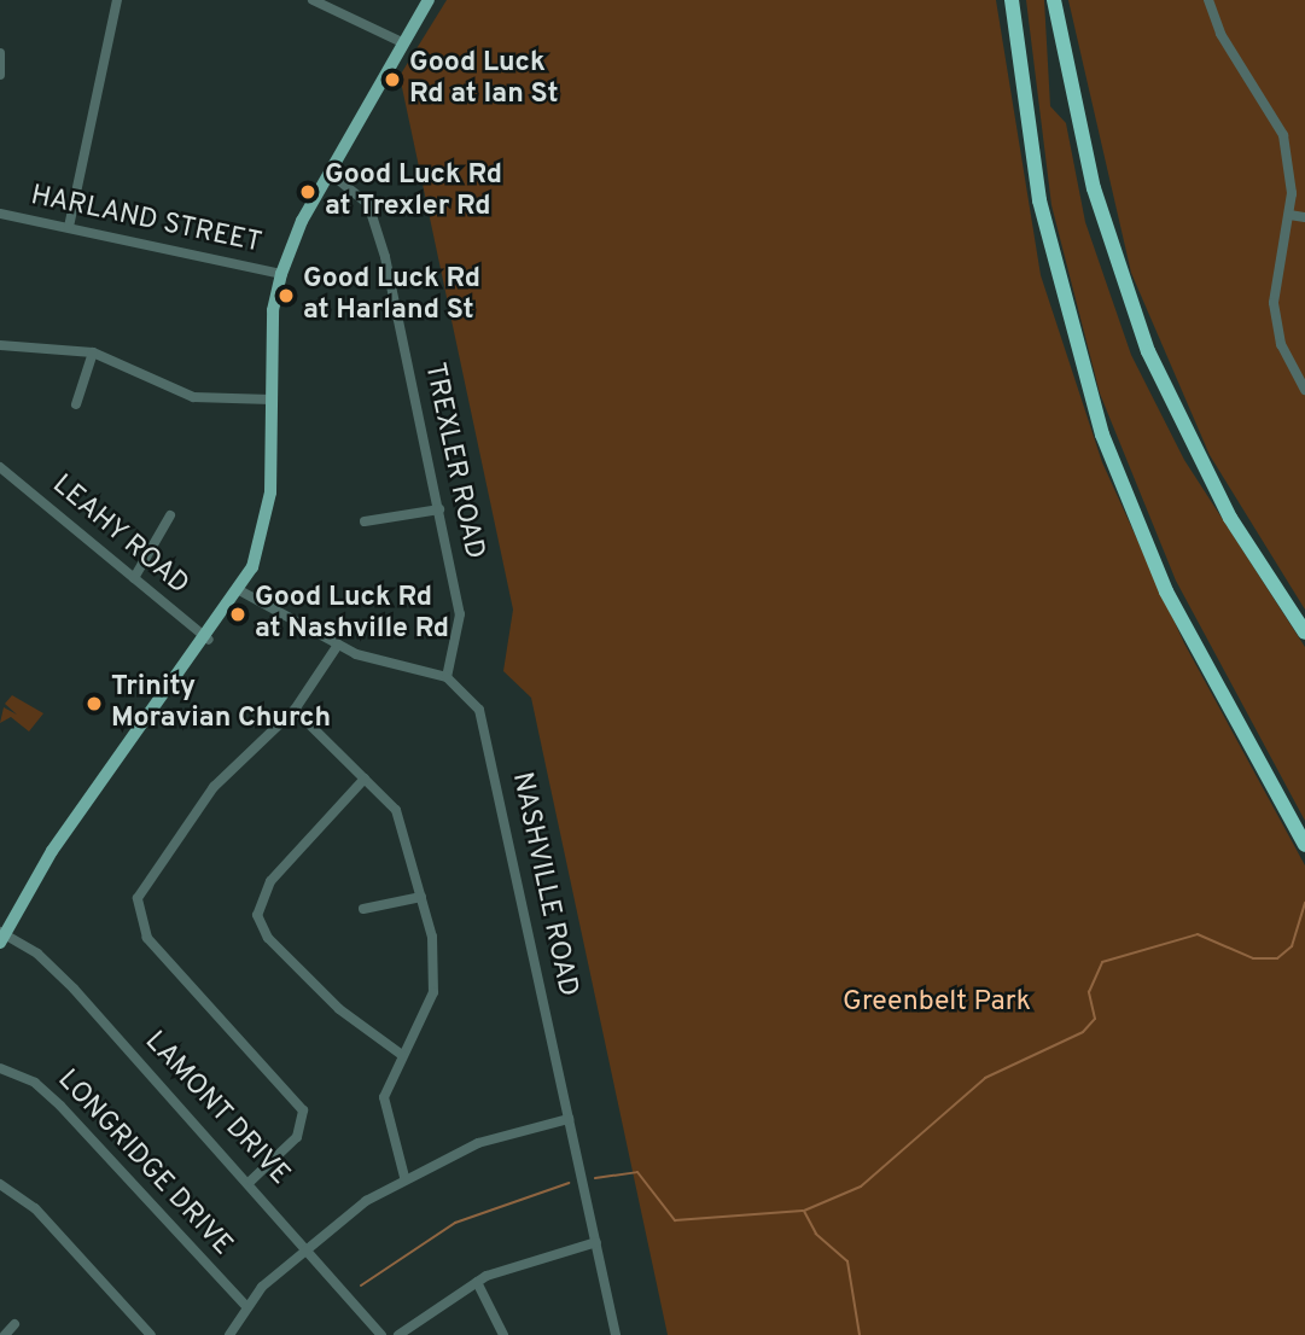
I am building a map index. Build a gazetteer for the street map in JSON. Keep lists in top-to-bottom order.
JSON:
{
  "streets": {
    "street": [
      "HARLAND STREET",
      "TREXLER ROAD",
      "LEAHY ROAD",
      "NASHVILLE ROAD",
      "LAMONT DRIVE",
      "LONGRIDGE DRIVE"
    ]
  },
  "crossings": [
    ["TREXLER ROAD", "NASHVILLE ROAD"]
  ],
  "parks": ["Greenbelt Park"],
  "places": [
    "Good Luck Rd at Ian St",
    "Good Luck Rd at Trexler Rd",
    "Good Luck Rd at Harland St",
    "Good Luck Rd at Nashville Rd",
    "Trinity Moravian Church"
  ]
}
